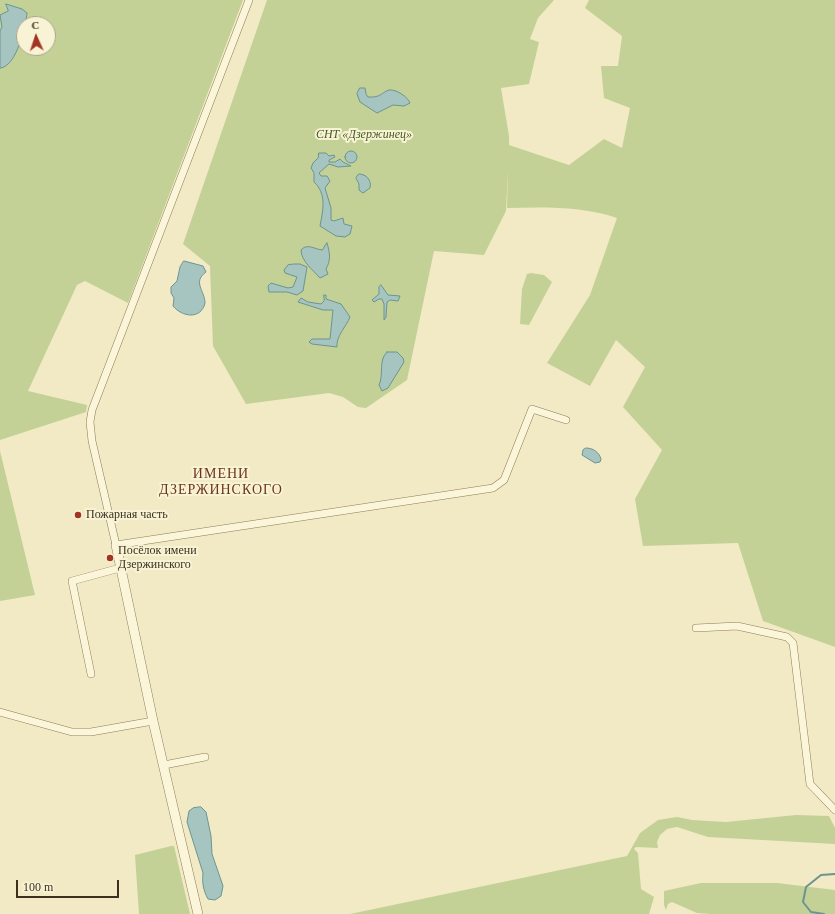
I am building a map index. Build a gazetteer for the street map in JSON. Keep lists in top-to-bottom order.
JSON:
{
  "districts": ["ИМЕНИ ДЗЕРЖИНСКОГО"],
  "parks": ["СНТ «Дзержинец»"],
  "places": ["Пожарная часть", "Посёлок имени Дзержинского"],
  "scale_bar": "100 m",
  "north": "top"
}
